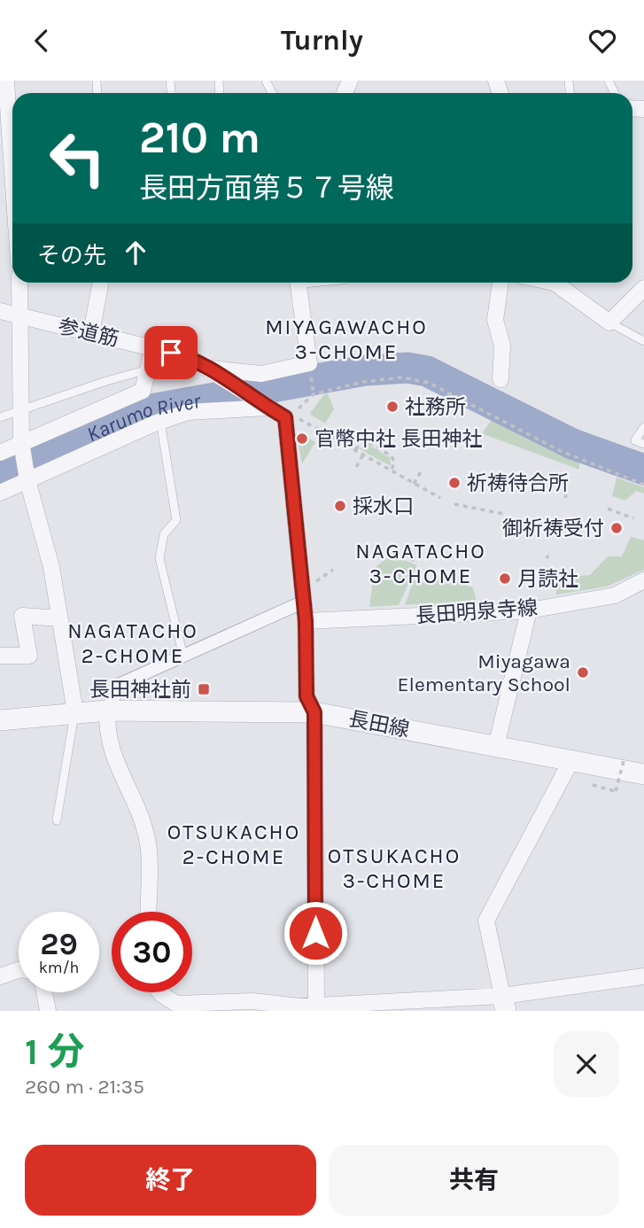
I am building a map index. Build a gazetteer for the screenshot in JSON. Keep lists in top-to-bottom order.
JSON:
{
  "streets": {
    "street": ["参道筋", "長田明泉寺線", "長田線"]
  },
  "districts": [
    "MIYAGAWACHO 3-CHOME",
    "NAGATACHO 3-CHOME",
    "NAGATACHO 2-CHOME",
    "OTSUKACHO 2-CHOME",
    "OTSUKACHO 3-CHOME"
  ],
  "water": ["Karumo River"],
  "places": {
    "other": [
      "社務所",
      "官幣中社 長田神社",
      "祈祷待合所",
      "採水口",
      "御祈祷受付",
      "月読社",
      "Miyagawa Elementary School"
    ],
    "transit": ["長田神社前"]
  },
  "page": {
    "header": "Turnly",
    "turn": ["210 m", "長田方面第５７号線"],
    "then": "その先",
    "speed": "29 km/h",
    "limit": "30",
    "heading": ["1 分", "260 m · 21:35"],
    "buttons": ["終了", "共有"]
  }
}
